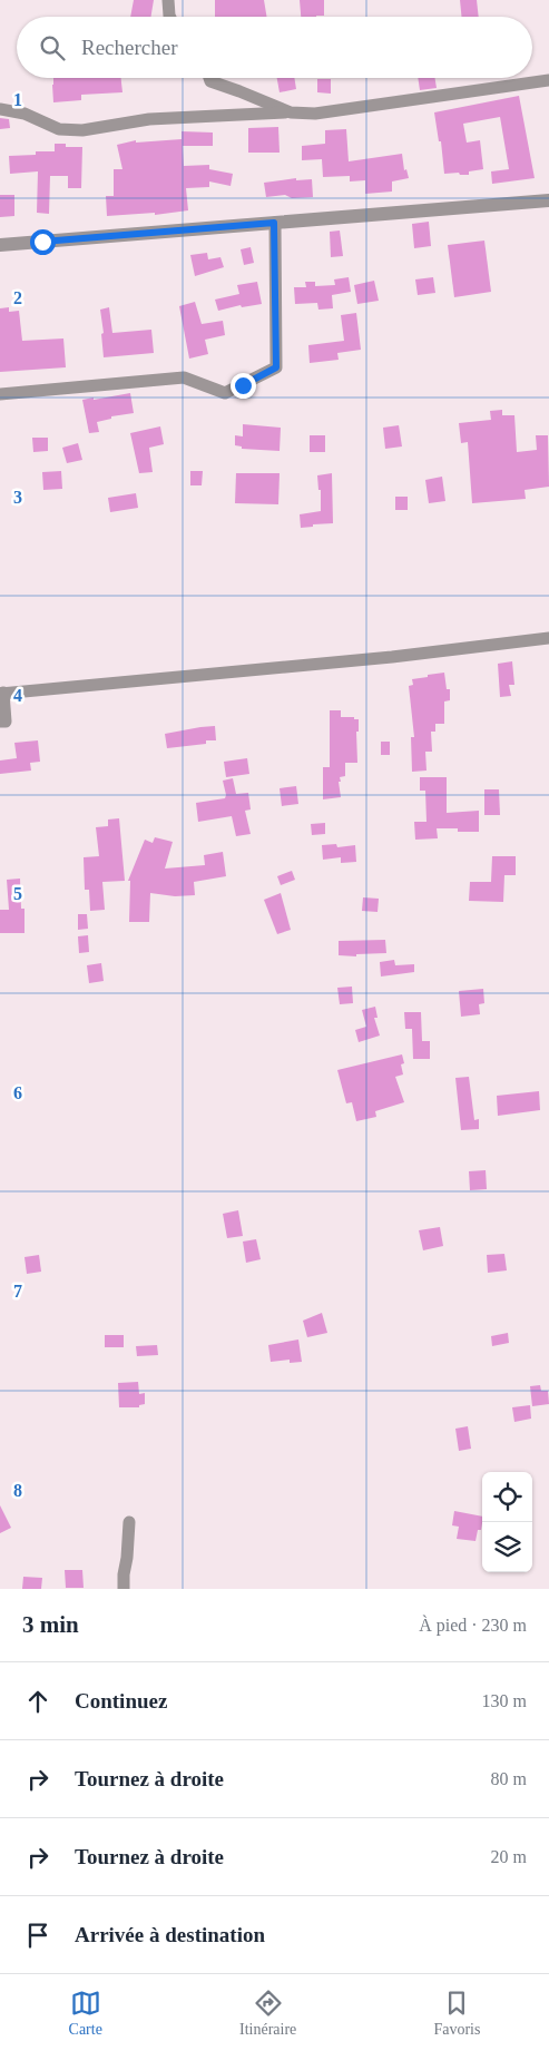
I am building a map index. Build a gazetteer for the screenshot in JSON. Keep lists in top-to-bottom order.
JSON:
{
  "page": {
    "search": "Rechercher",
    "heading": ["3 min", "À pied · 230 m"],
    "list": [
      ["Continuez", "130 m"],
      ["Tournez à droite", "80 m"],
      ["Tournez à droite", "20 m"],
      "Arrivée à destination"
    ],
    "nav": ["Carte", "Itinéraire", "Favoris"]
  },
  "grid": {
    "rows": [
      "1",
      "2",
      "3",
      "4",
      "5",
      "6",
      "7",
      "8"
    ]
  }
}
